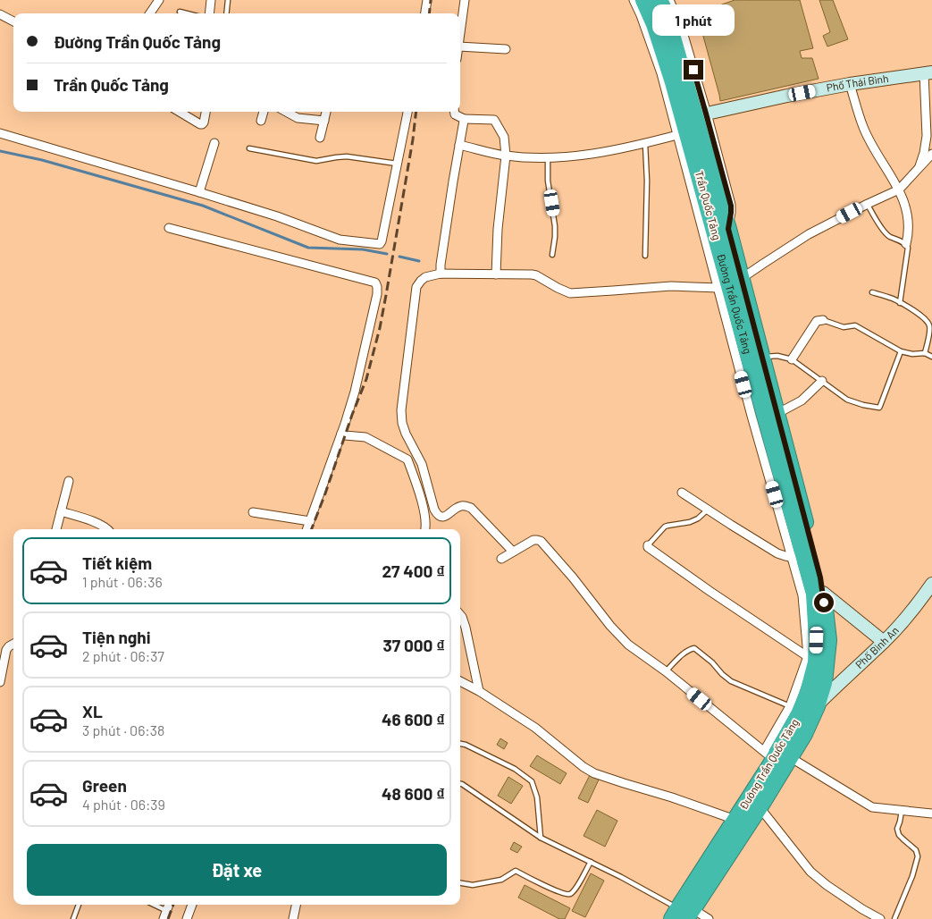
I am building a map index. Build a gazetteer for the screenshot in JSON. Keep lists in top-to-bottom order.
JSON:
{
  "streets": {
    "highway": ["Đường Trần Quốc Tảng"],
    "street": ["Phố Thái Bình", "Trần Quốc Tảng", "Phố Bình An"]
  },
  "crossings": [
    ["Phố Thái Bình", "Trần Quốc Tảng"],
    ["Trần Quốc Tảng", "Đường Trần Quốc Tảng"],
    ["Đường Trần Quốc Tảng", "Phố Bình An"]
  ],
  "page": {
    "bubble": "1 phút",
    "banner": ["Đường Trần Quốc Tảng", "Trần Quốc Tảng"],
    "list": [
      {
        "name": "Tiết kiệm",
        "note": "1 phút · 06:36",
        "value": "27 400 ₫"
      },
      {
        "name": "Tiện nghi",
        "note": "2 phút · 06:37",
        "value": "37 000 ₫"
      },
      {
        "name": "XL",
        "note": "3 phút · 06:38",
        "value": "46 600 ₫"
      },
      {
        "name": "Green",
        "note": "4 phút · 06:39",
        "value": "48 600 ₫"
      }
    ],
    "buttons": "Đặt xe"
  }
}
